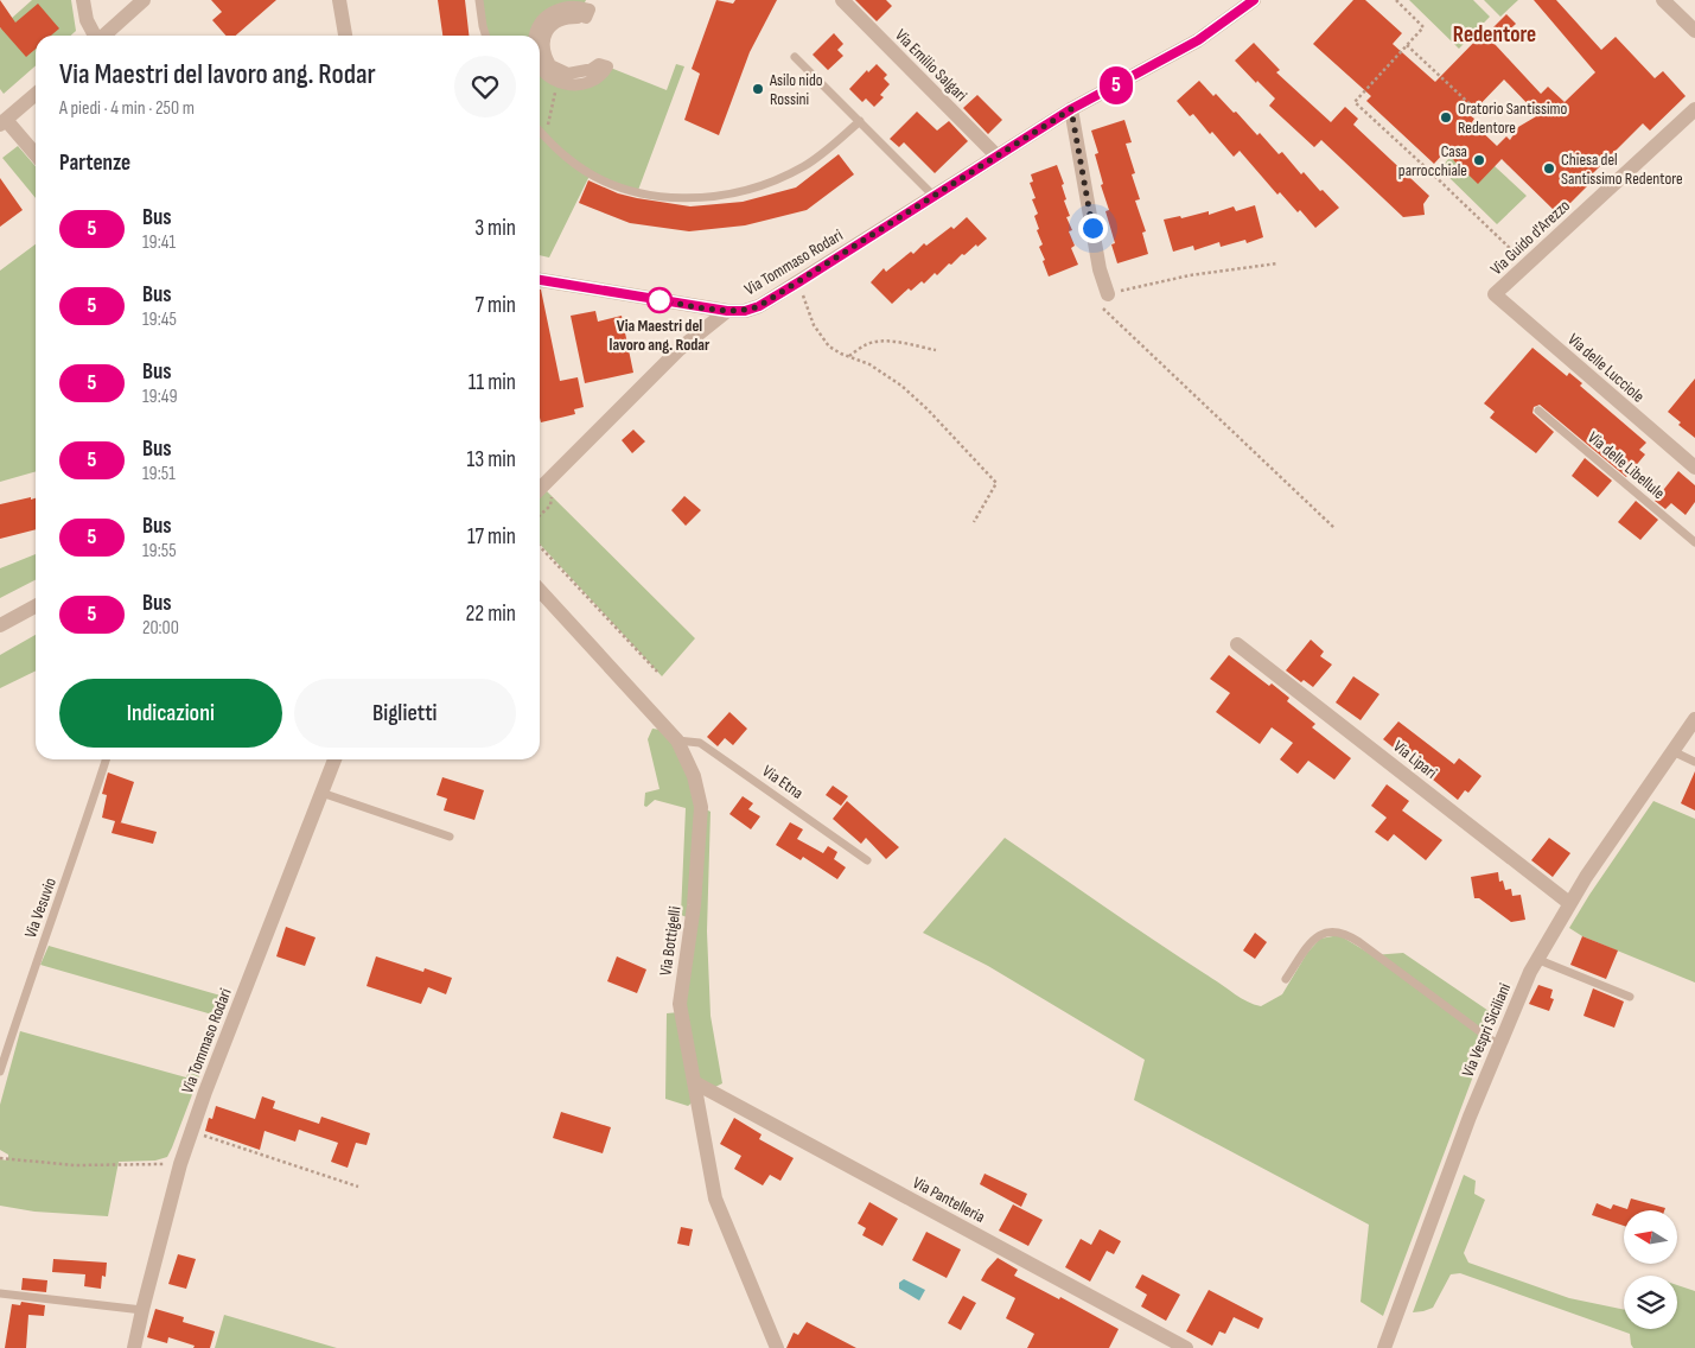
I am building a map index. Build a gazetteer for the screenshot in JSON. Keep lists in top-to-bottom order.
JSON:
{
  "streets": {
    "street": [
      "Via Emilio Salgari",
      "Via Guido d'Arezzo",
      "Via Tommaso Rodari",
      "Via delle Lucciole",
      "Via Lipari",
      "Via Bottigelli",
      "Via Vespri Siciliani",
      "Via Pantelleria"
    ],
    "lane": ["Via delle Libellule", "Via Etna", "Via Vesuvio"]
  },
  "crossings": [
    ["Via Emilio Salgari", "Via Tommaso Rodari"],
    ["Via Guido d'Arezzo", "Via delle Lucciole"],
    ["Via Lipari", "Via Vespri Siciliani"],
    ["Via Etna", "Via Bottigelli"],
    ["Via Bottigelli", "Via Pantelleria"]
  ],
  "districts": ["Redentore"],
  "places": [
    "Asilo nido Rossini",
    "Oratorio Santissimo Redentore",
    "Casa parrocchiale",
    "Chiesa del Santissimo Redentore",
    "Via Maestri del lavoro ang. Rodar"
  ],
  "lines": ["bus line 5"],
  "north": "left",
  "page": {
    "on_map": "5",
    "heading": [
      ["Via Maestri del lavoro ang. Rodar", "A piedi · 4 min · 250 m"],
      "Partenze"
    ],
    "list": [
      {
        "mark": "5",
        "name": "Bus",
        "note": "19:41",
        "value": "3 min"
      },
      {
        "mark": "5",
        "name": "Bus",
        "note": "19:45",
        "value": "7 min"
      },
      {
        "mark": "5",
        "name": "Bus",
        "note": "19:49",
        "value": "11 min"
      },
      {
        "mark": "5",
        "name": "Bus",
        "note": "19:51",
        "value": "13 min"
      },
      {
        "mark": "5",
        "name": "Bus",
        "note": "19:55",
        "value": "17 min"
      },
      {
        "mark": "5",
        "name": "Bus",
        "note": "20:00",
        "value": "22 min"
      }
    ],
    "buttons": ["Indicazioni", "Biglietti"]
  }
}
